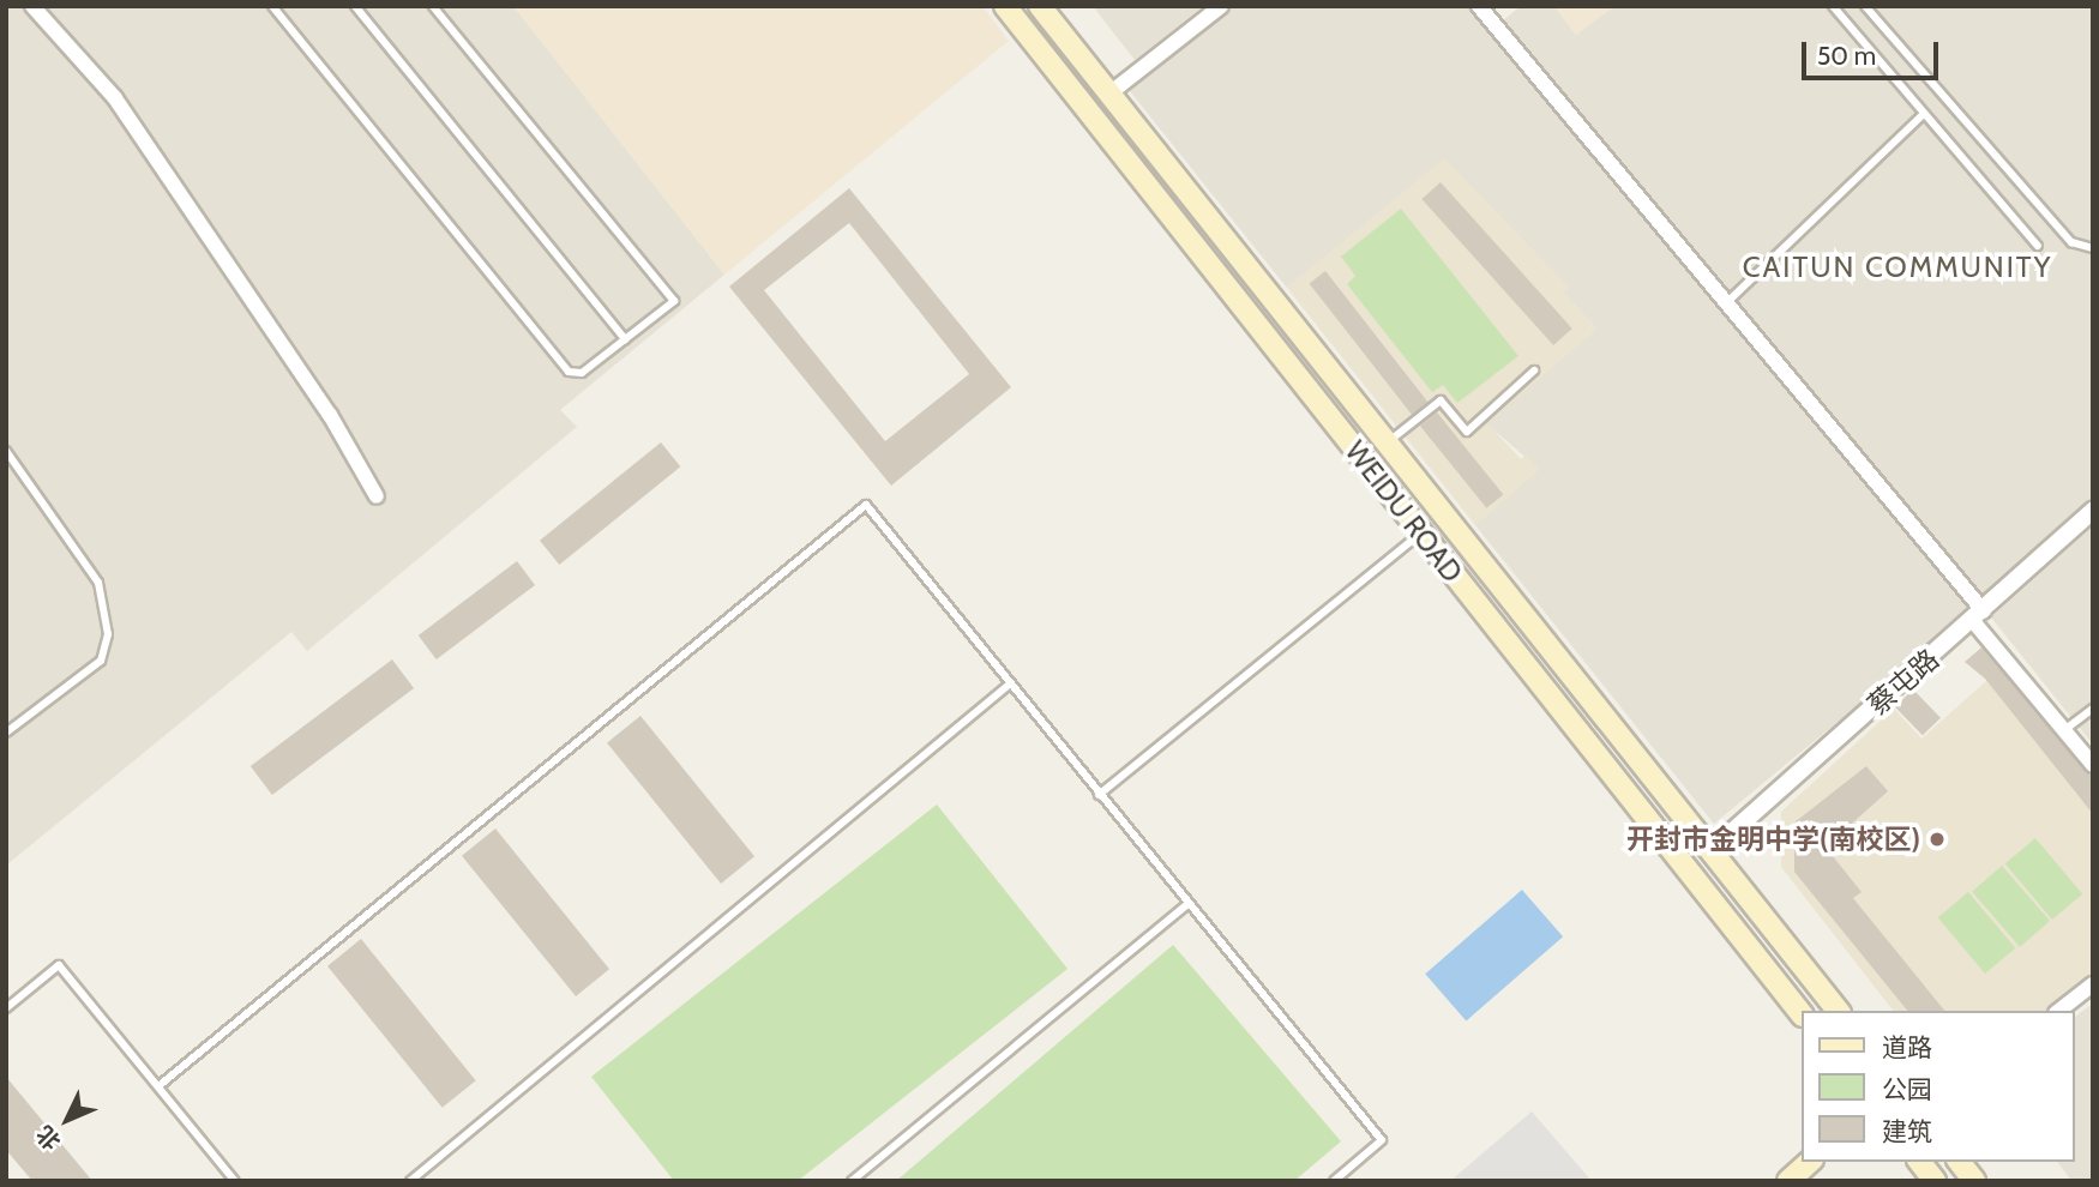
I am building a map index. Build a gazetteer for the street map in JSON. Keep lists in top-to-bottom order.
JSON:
{
  "streets": {
    "main road": ["WEIDU ROAD"],
    "street": ["蔡屯路"]
  },
  "crossings": [
    ["WEIDU ROAD", "蔡屯路"]
  ],
  "districts": ["CAITUN COMMUNITY"],
  "places": ["开封市金明中学(南校区)"],
  "legend": ["道路", "公园", "建筑"],
  "scale_bar": "50 m",
  "north": "bottom left"
}
